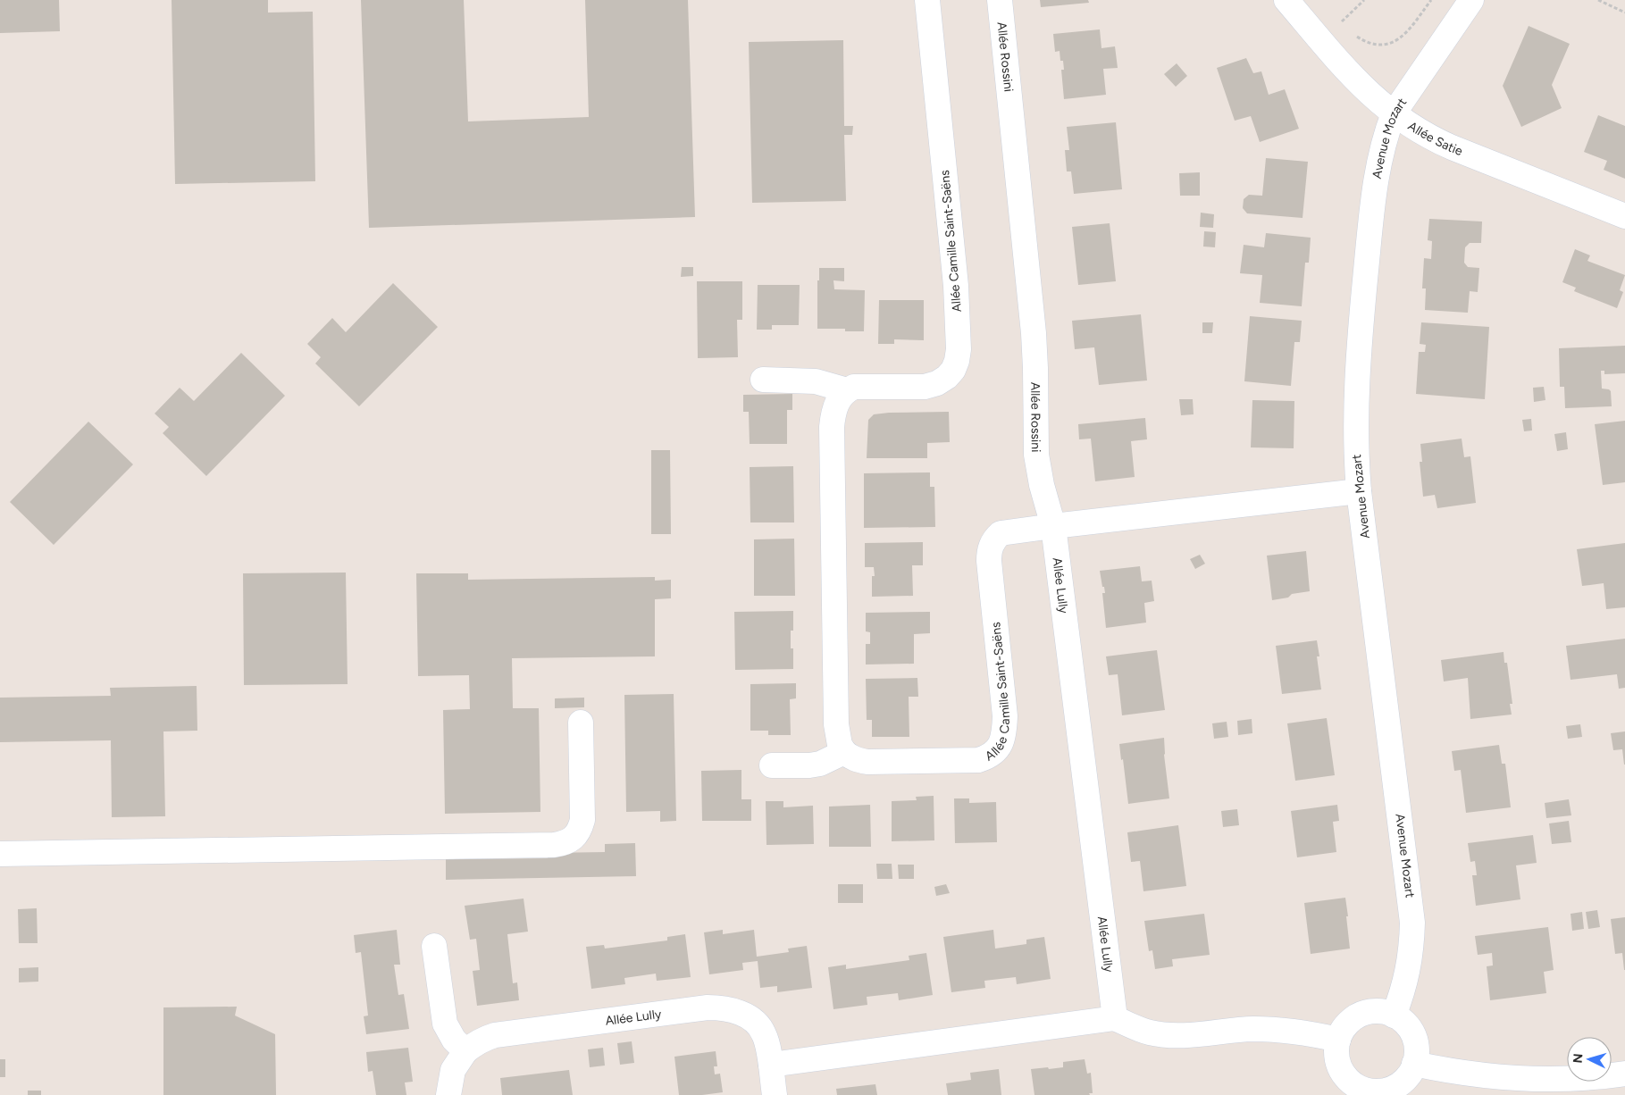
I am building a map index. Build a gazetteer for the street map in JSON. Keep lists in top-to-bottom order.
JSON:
{
  "streets": {
    "street": [
      "Allée Rossini",
      "Allée Satie",
      "Avenue Mozart",
      "Allée Camille Saint-Saëns",
      "Allée Lully"
    ]
  },
  "crossings": [
    ["Allée Rossini", "Allée Camille Saint-Saëns"],
    ["Allée Rossini", "Allée Lully"],
    ["Allée Satie", "Avenue Mozart"],
    ["Allée Camille Saint-Saëns", "Allée Lully"]
  ],
  "north": "left"
}
